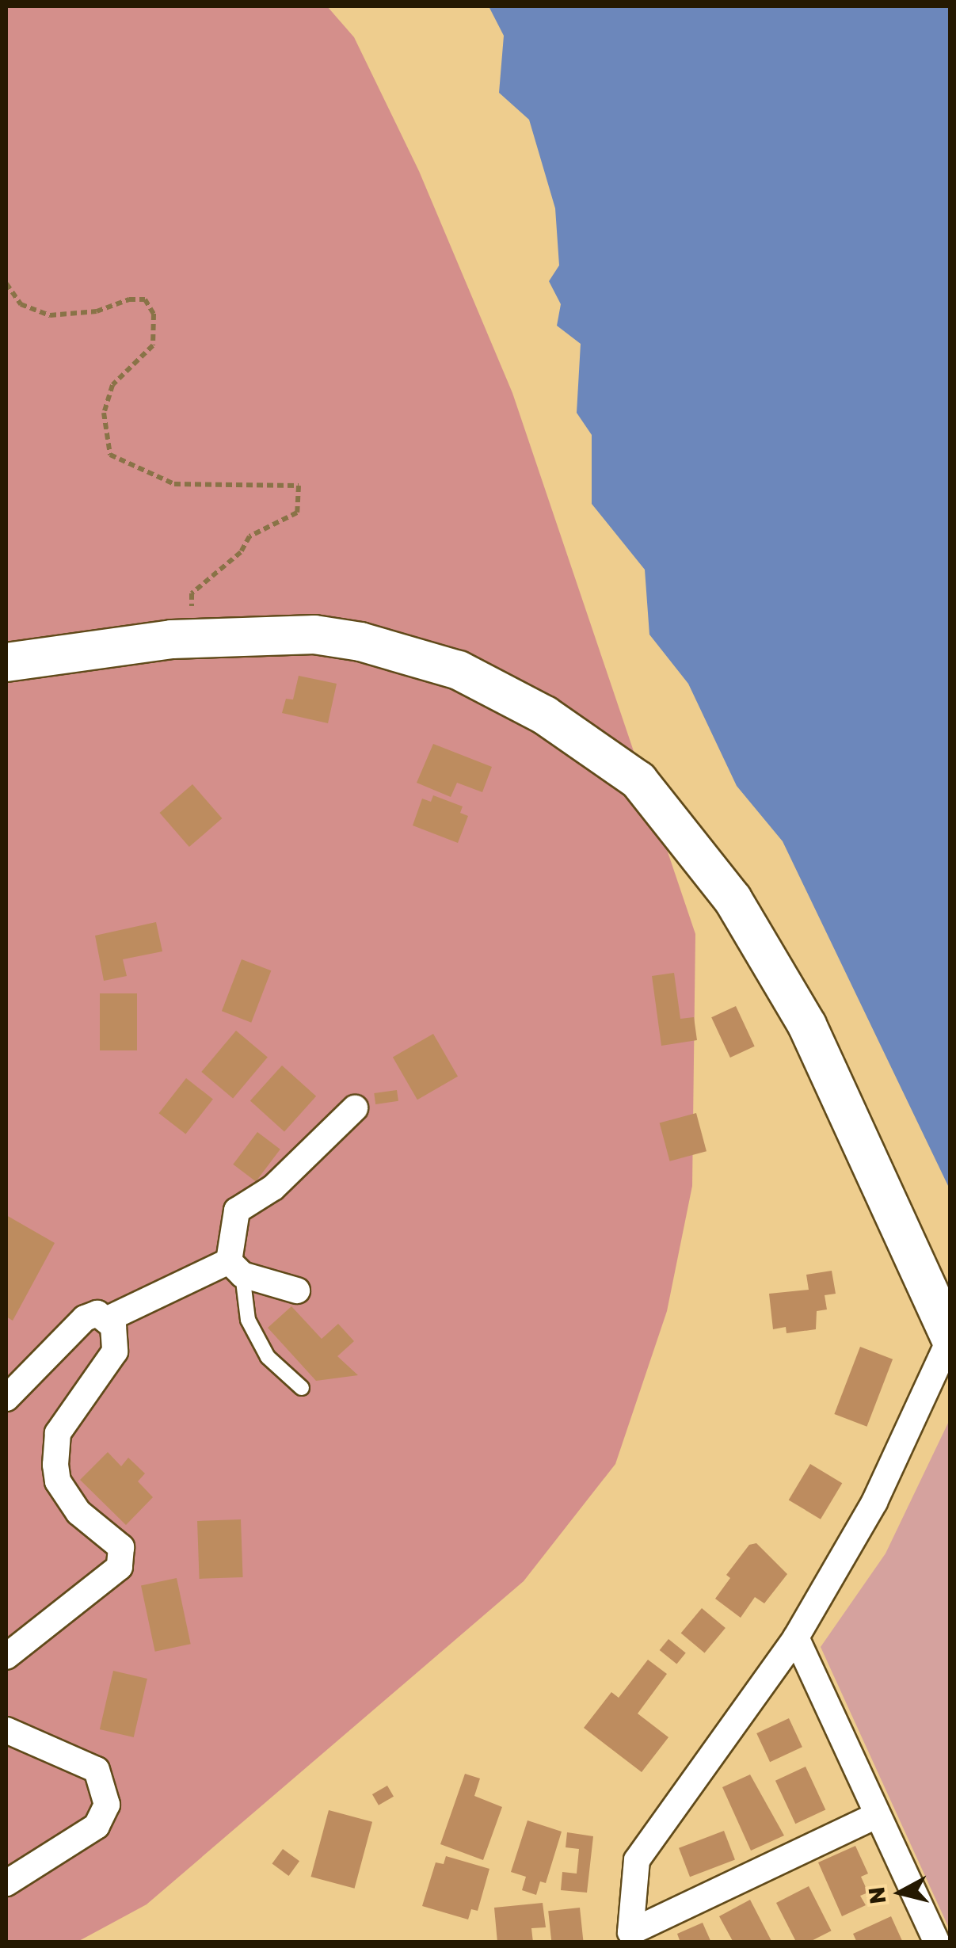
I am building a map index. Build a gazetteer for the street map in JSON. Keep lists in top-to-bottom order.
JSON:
{
  "north": "left"
}
